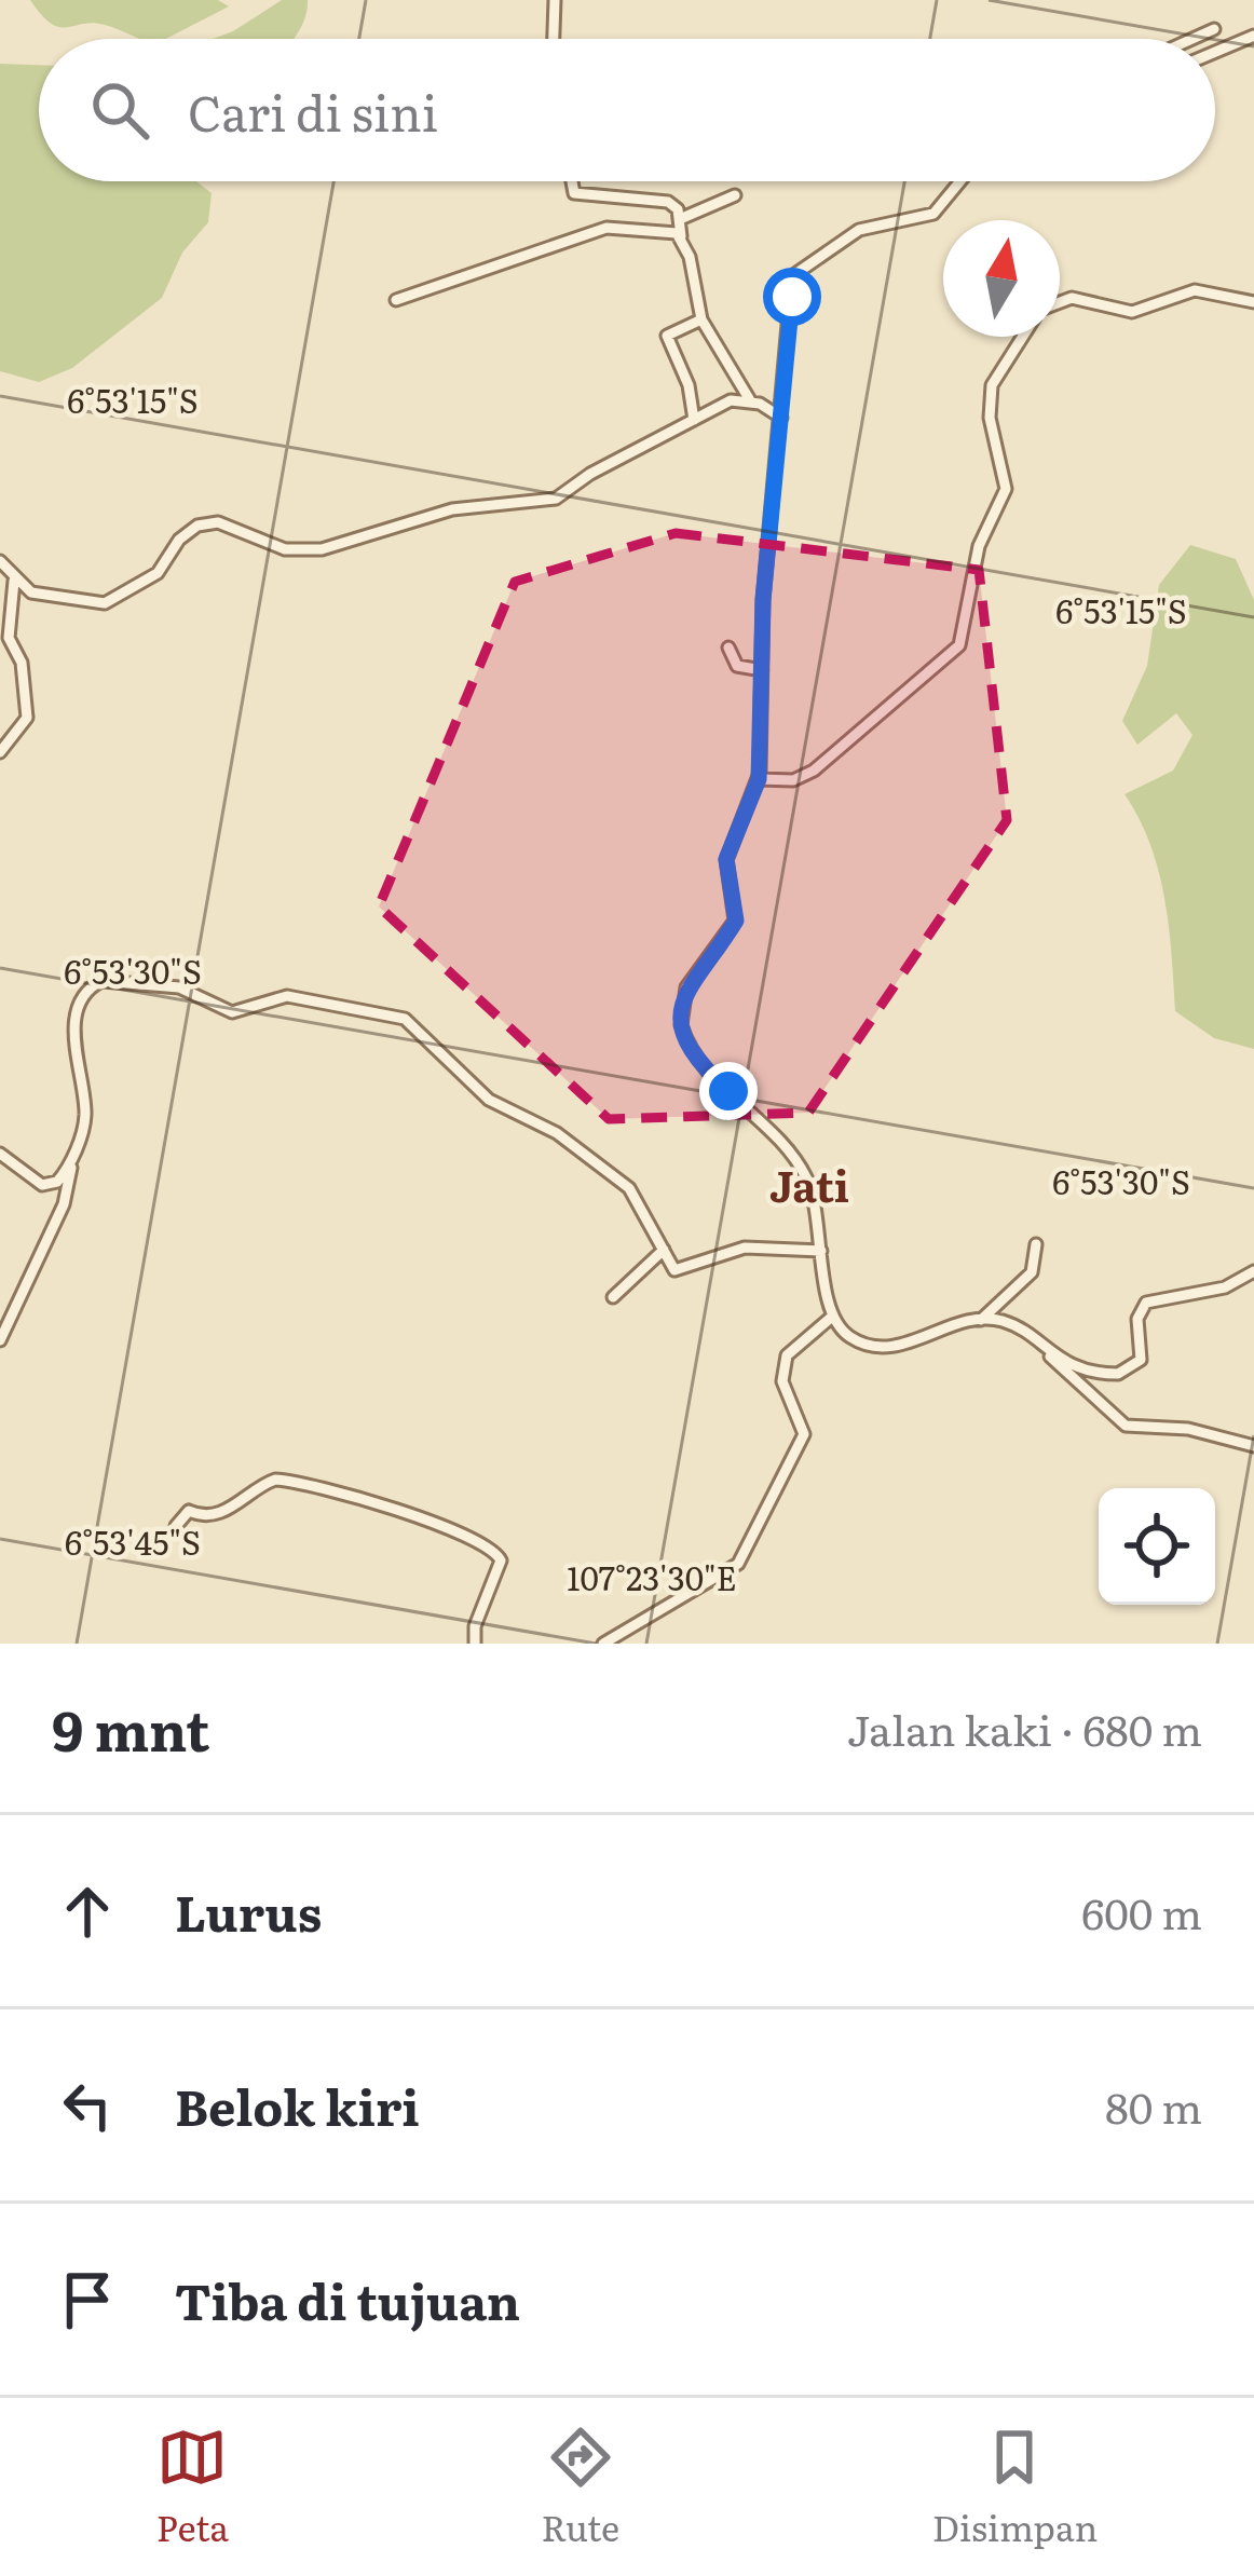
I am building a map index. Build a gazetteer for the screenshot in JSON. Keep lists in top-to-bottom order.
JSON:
{
  "districts": ["Jati"],
  "north": "top",
  "page": {
    "search": "Cari di sini",
    "heading": ["9 mnt", "Jalan kaki · 680 m"],
    "list": [
      ["Lurus", "600 m"],
      ["Belok kiri", "80 m"],
      "Tiba di tujuan"
    ],
    "nav": ["Peta", "Rute", "Disimpan"]
  },
  "coordinates": [
    "6°53'15\"S",
    "6°53'30\"S",
    "6°53'45\"S",
    "107°23'30\"E"
  ]
}
